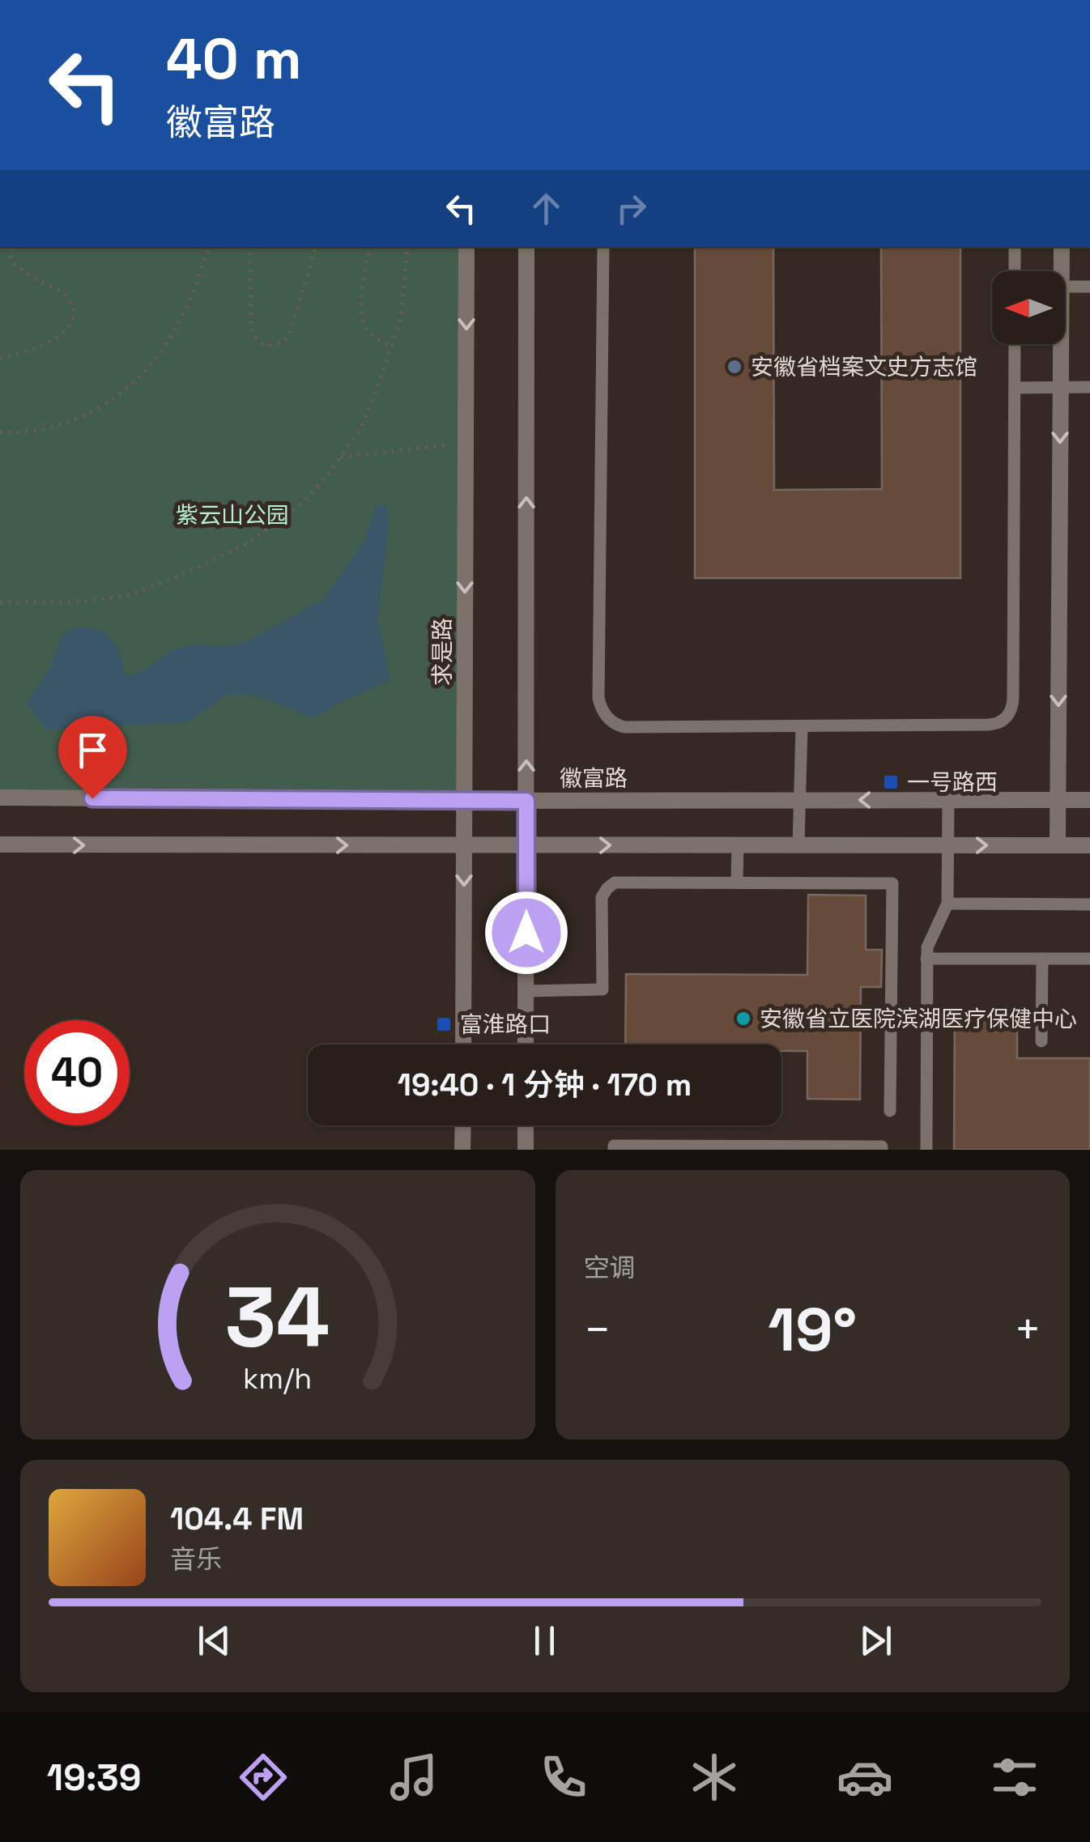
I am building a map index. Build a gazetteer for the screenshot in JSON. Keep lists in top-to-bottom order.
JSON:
{
  "streets": {
    "street": ["求是路", "徽富路"]
  },
  "crossings": [
    ["求是路", "徽富路"]
  ],
  "parks": ["紫云山公园"],
  "places": {
    "other": ["安徽省档案文史方志馆", "安徽省立医院滨湖医疗保健中心"],
    "transit": ["一号路西", "富淮路口"]
  },
  "north": "left",
  "page": {
    "turn": ["40 m", "徽富路"],
    "limit": "40",
    "trip": "19:40 · 1 分钟 · 170 m",
    "tile": "空调",
    "heat": ["−", "19°", "+"],
    "song": ["104.4 FM", "音乐"],
    "tabs": "19:39",
    "gauge": ["34", "km/h"]
  }
}
